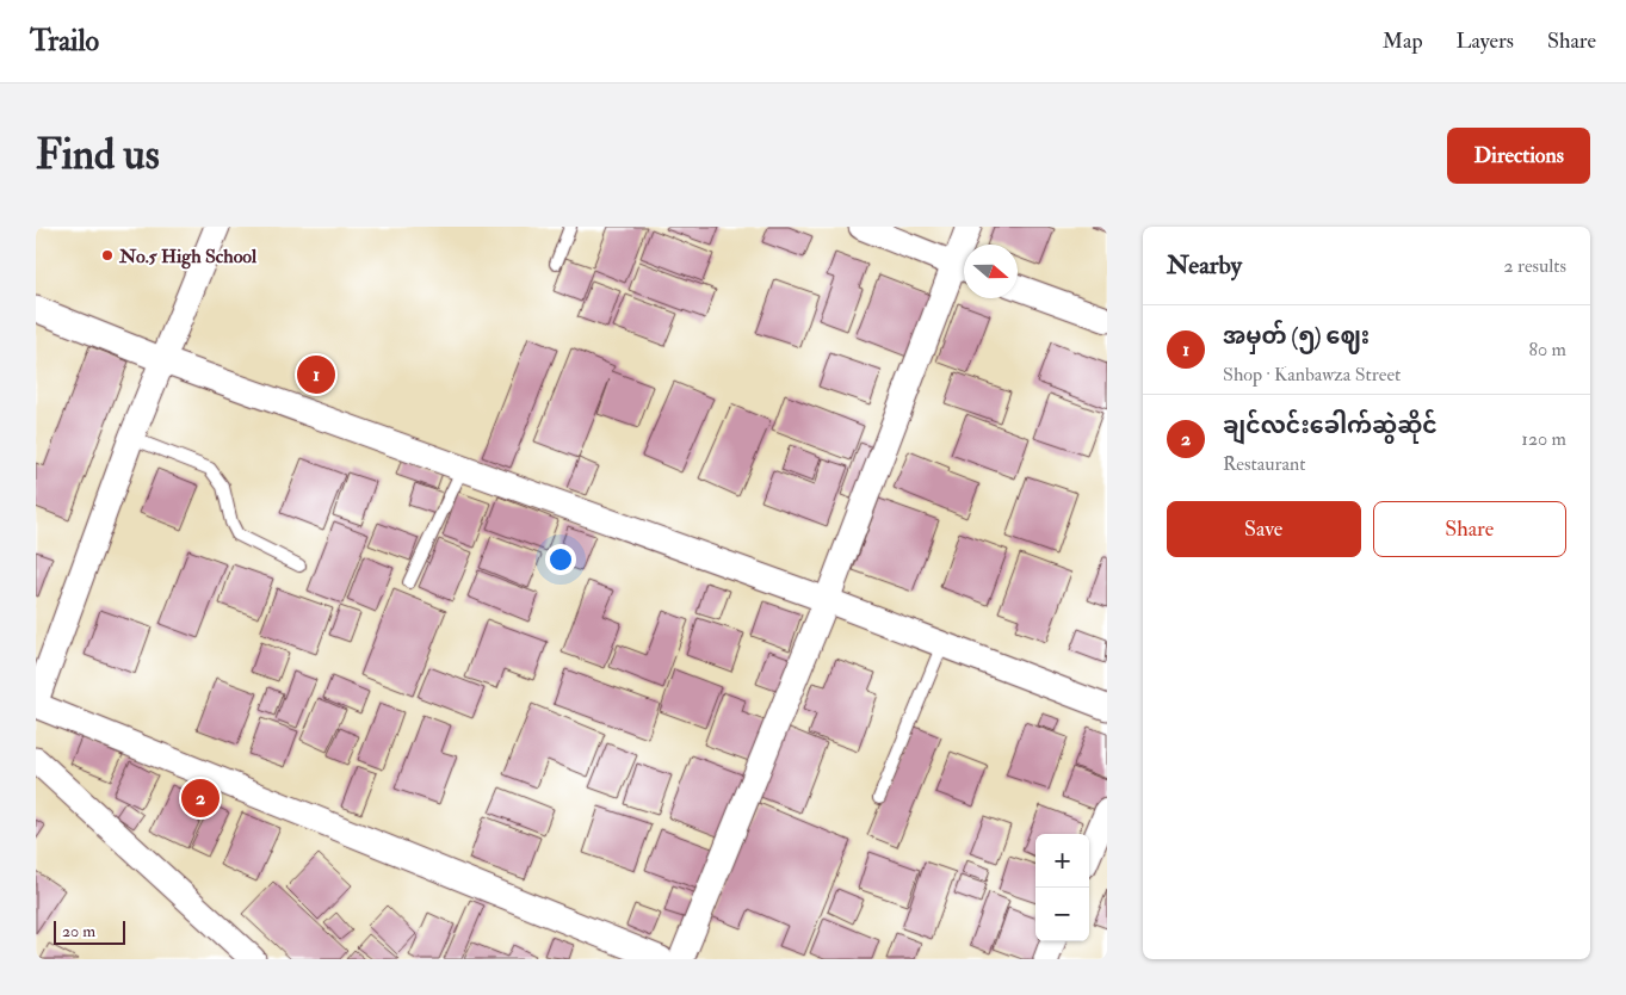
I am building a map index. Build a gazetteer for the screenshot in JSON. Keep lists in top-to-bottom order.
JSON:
{
  "places": ["No.5 High School"],
  "scale_bar": "20 m",
  "north": "right",
  "page": {
    "header": "Trailo",
    "nav": ["Map", "Layers", "Share"],
    "buttons": [
      "Directions",
      ["Save", "Share"]
    ],
    "title": "Find us",
    "heading": ["Nearby", "2 results"],
    "list": [
      {
        "mark": "1",
        "name": "အမှတ် (၅) ဈေး",
        "note": "Shop · Kanbawza Street",
        "value": "80 m"
      },
      {
        "mark": "2",
        "name": "ချင်လင်းခေါက်ဆွဲဆိုင်",
        "note": "Restaurant",
        "value": "120 m"
      }
    ],
    "pins": ["1", "2"],
    "map_buttons": ["+", "−"],
    "scale": "20 m"
  }
}
